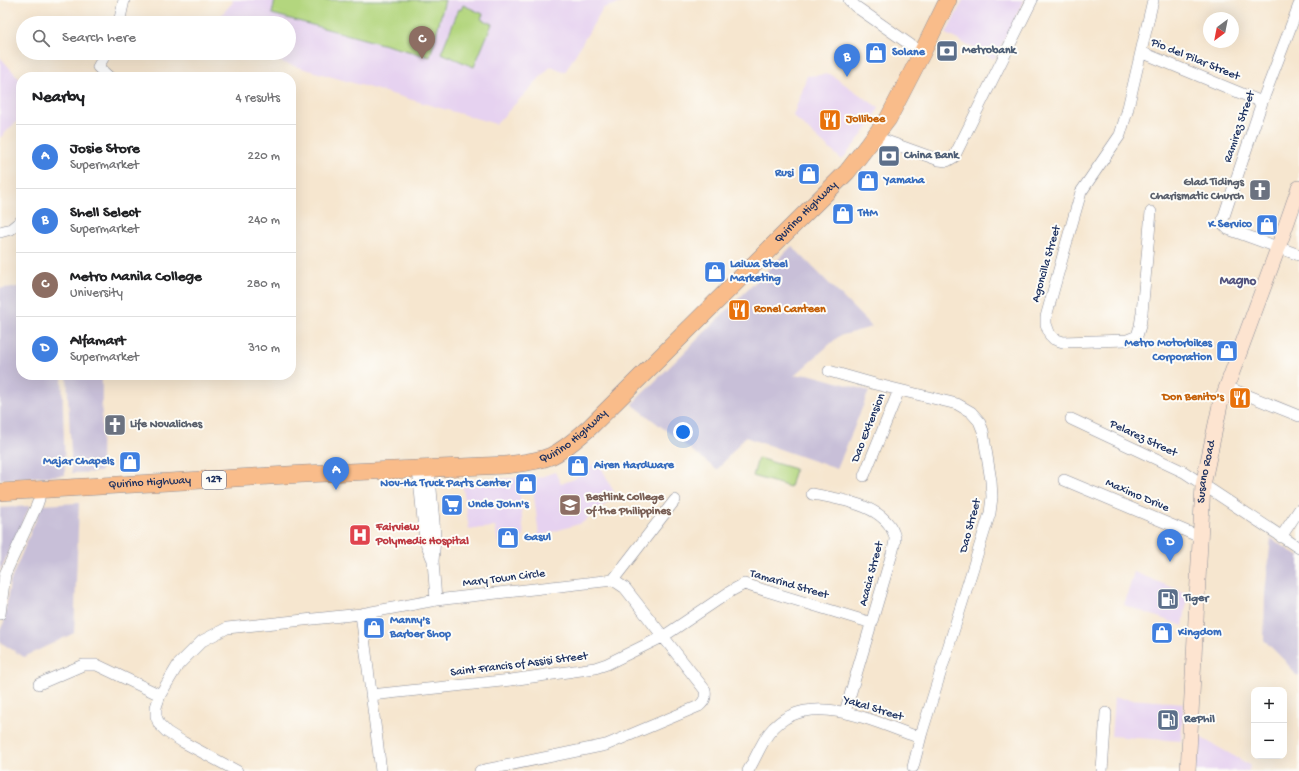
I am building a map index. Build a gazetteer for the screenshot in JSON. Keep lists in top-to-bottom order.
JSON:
{
  "streets": {
    "main road": ["Quirino Highway", "Susano Road", "127"],
    "street": [
      "Pio del Pilar Street",
      "Ramirez Street",
      "Agoncilla Street",
      "Dao Extension",
      "Pelarez Street",
      "Maximo Drive",
      "Dao Street",
      "Acacia Street",
      "Mary Town Circle",
      "Tamarind Street",
      "Saint Francis of Assisi Street",
      "Yakal Street"
    ]
  },
  "crossings": [
    ["Pio del Pilar Street", "Ramirez Street"],
    ["Pio del Pilar Street", "Agoncilla Street"],
    ["Ramirez Street", "Susano Road"],
    ["Dao Extension", "Dao Street"],
    ["Pelarez Street", "Susano Road"],
    ["Susano Road", "Maximo Drive"],
    ["Dao Street", "Yakal Street"],
    ["Acacia Street", "Tamarind Street"],
    ["Acacia Street", "Yakal Street"],
    ["Tamarind Street", "Saint Francis of Assisi Street"]
  ],
  "districts": ["Magno"],
  "places": {
    "bank": ["Metrobank", "China Bank"],
    "shop": [
      "Solane",
      "Rusi",
      "Yamaha",
      "THM",
      "K Servico",
      "Laiwa Steel Marketing",
      "Metro Motorbikes Corporation",
      "Majar Chapels",
      "Airen Hardware",
      "Nov-Ha Truck Parts Center",
      "Gasul",
      "Manny's Barber Shop",
      "Kingdom"
    ],
    "restaurant": ["Jollibee", "Ronel Canteen", "Don Benito's"],
    "church": ["Glad Tidings Charismatic Church", "Life Novaliches"],
    "supermarket": ["Uncle John's"],
    "school or university": ["Bestlink College of the Philippines"],
    "hospital": ["Fairview Polymedic Hospital"],
    "fuel station": ["Tiger", "RePhil"]
  },
  "north": "bottom left",
  "page": {
    "search": "Search here",
    "pins": [
      "C",
      "B",
      "A",
      "D"
    ],
    "heading": ["Nearby", "4 results"],
    "list": [
      {
        "mark": "A",
        "name": "Josie Store",
        "note": "Supermarket",
        "value": "220 m"
      },
      {
        "mark": "B",
        "name": "Shell Select",
        "note": "Supermarket",
        "value": "240 m"
      },
      {
        "mark": "C",
        "name": "Metro Manila College",
        "note": "University",
        "value": "280 m"
      },
      {
        "mark": "D",
        "name": "Alfamart",
        "note": "Supermarket",
        "value": "310 m"
      }
    ],
    "map_buttons": ["+", "−"]
  }
}
